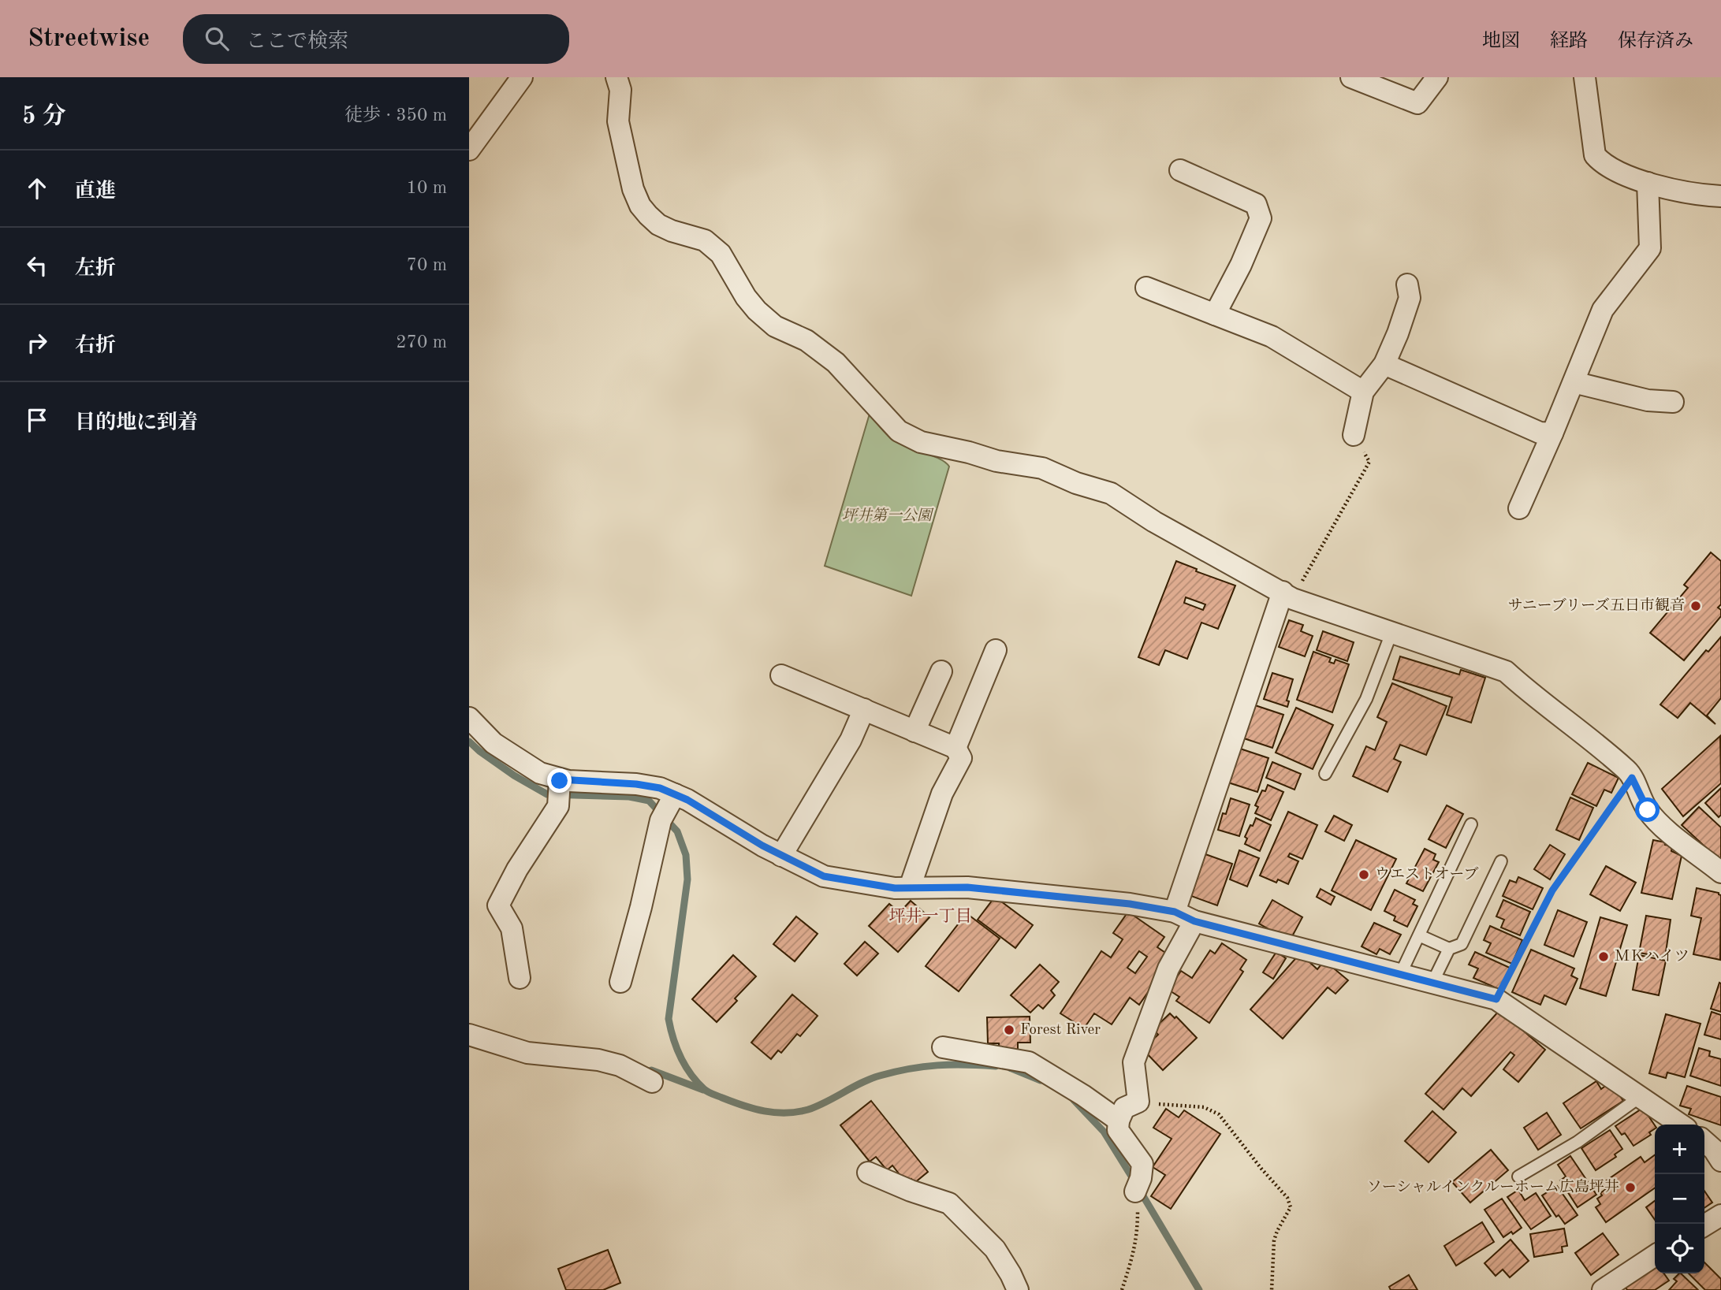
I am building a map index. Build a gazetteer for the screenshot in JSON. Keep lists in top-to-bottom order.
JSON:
{
  "districts": ["坪井一丁目"],
  "parks": ["坪井第一公園"],
  "places": [
    "サニーブリーズ五日市観音",
    "ウエストオーブ",
    "ＭＫハイツ",
    "Forest River",
    "ソーシャルインクルーホーム広島坪井"
  ],
  "page": {
    "header": "Streetwise",
    "search": "ここで検索",
    "nav": ["地図", "経路", "保存済み"],
    "heading": ["5 分", "徒歩 · 350 m"],
    "list": [
      ["直進", "10 m"],
      ["左折", "70 m"],
      ["右折", "270 m"],
      "目的地に到着"
    ],
    "map_buttons": ["+", "−"]
  }
}
